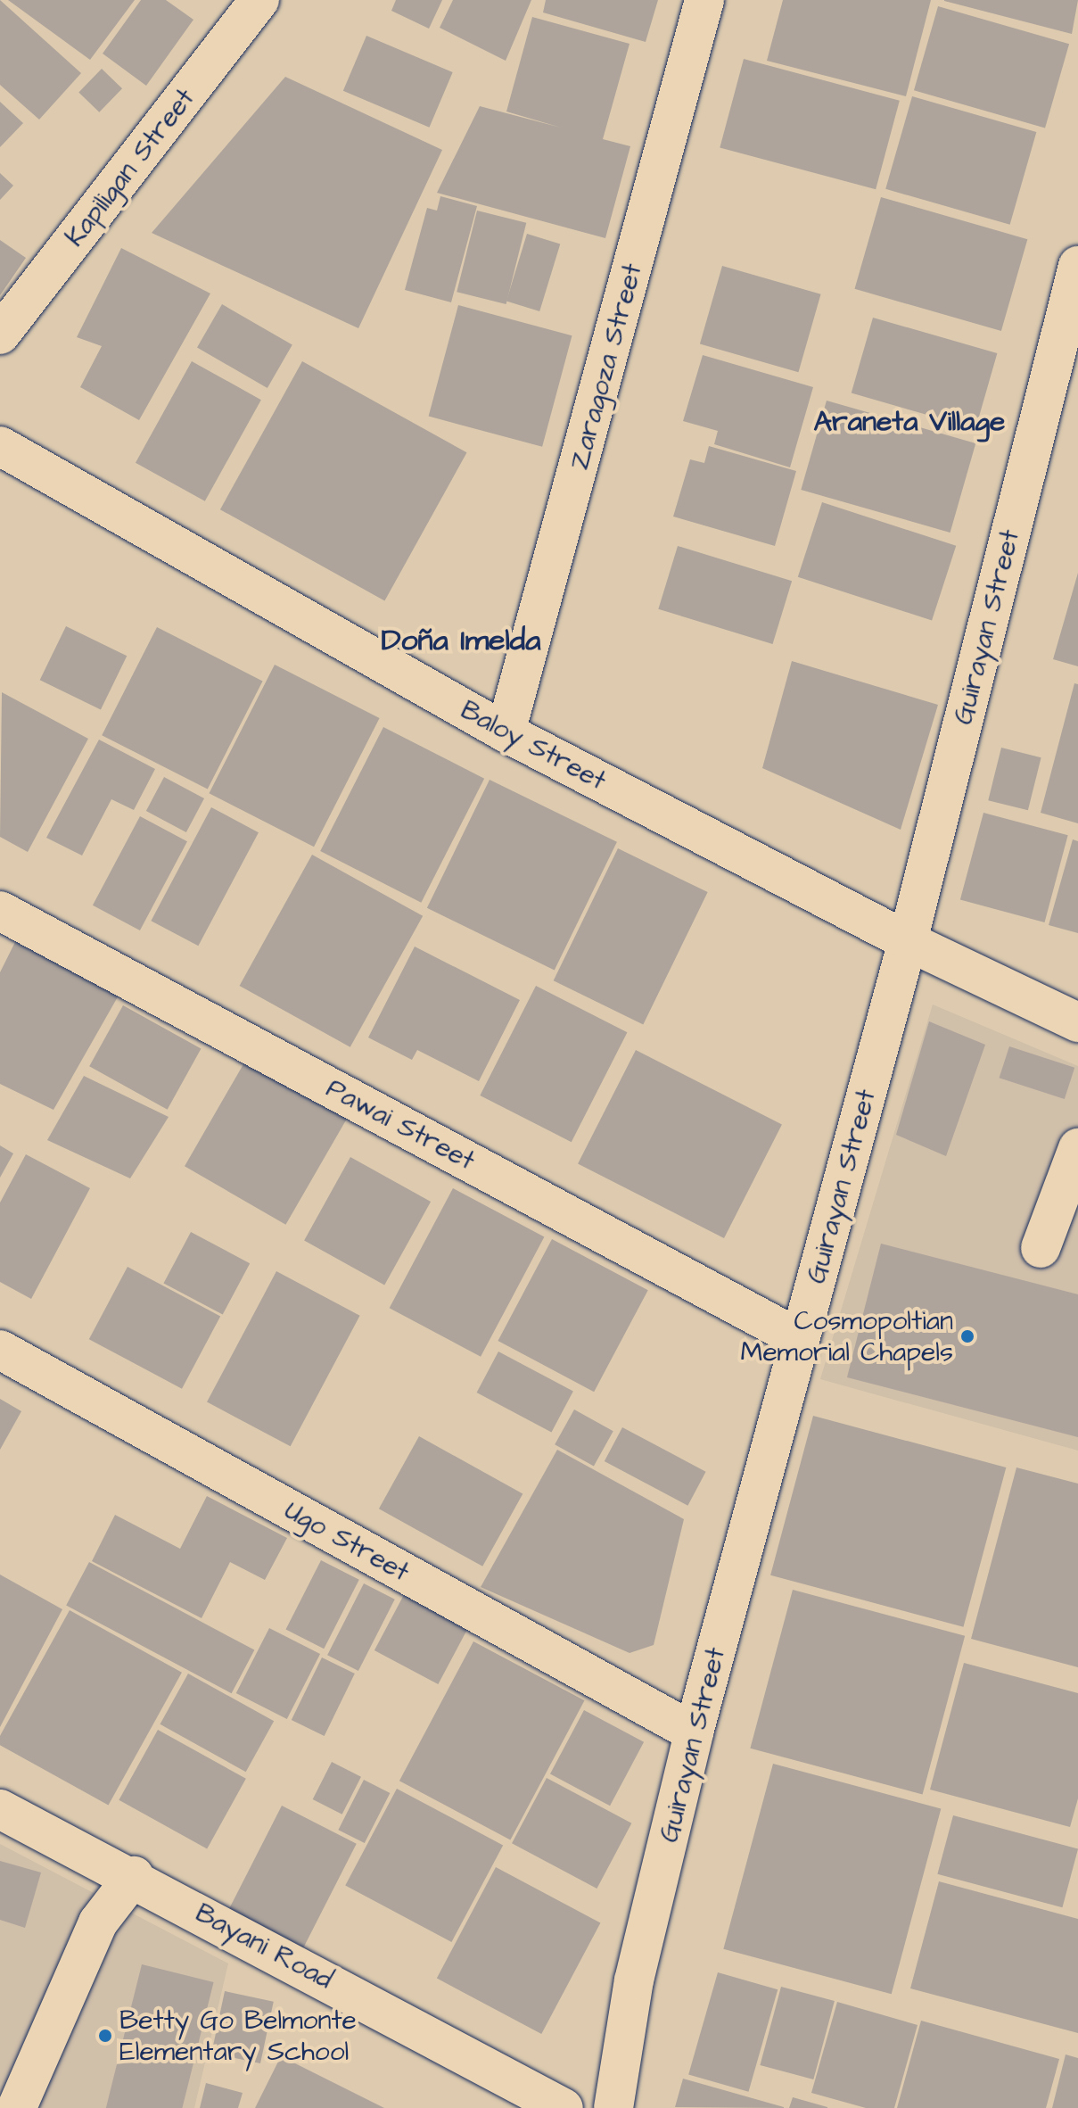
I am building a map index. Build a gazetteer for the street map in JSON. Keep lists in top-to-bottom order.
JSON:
{
  "streets": {
    "street": [
      "Kapiligan Street",
      "Zaragoza Street",
      "Guirayan Street",
      "Baloy Street",
      "Pawai Street",
      "Ugo Street",
      "Bayani Road"
    ]
  },
  "crossings": [
    ["Zaragoza Street", "Baloy Street"],
    ["Guirayan Street", "Baloy Street"],
    ["Guirayan Street", "Pawai Street"],
    ["Guirayan Street", "Ugo Street"]
  ],
  "districts": ["Araneta Village", "Doña Imelda"],
  "places": ["Cosmopoltian Memorial Chapels", "Betty Go Belmonte Elementary School"]
}
